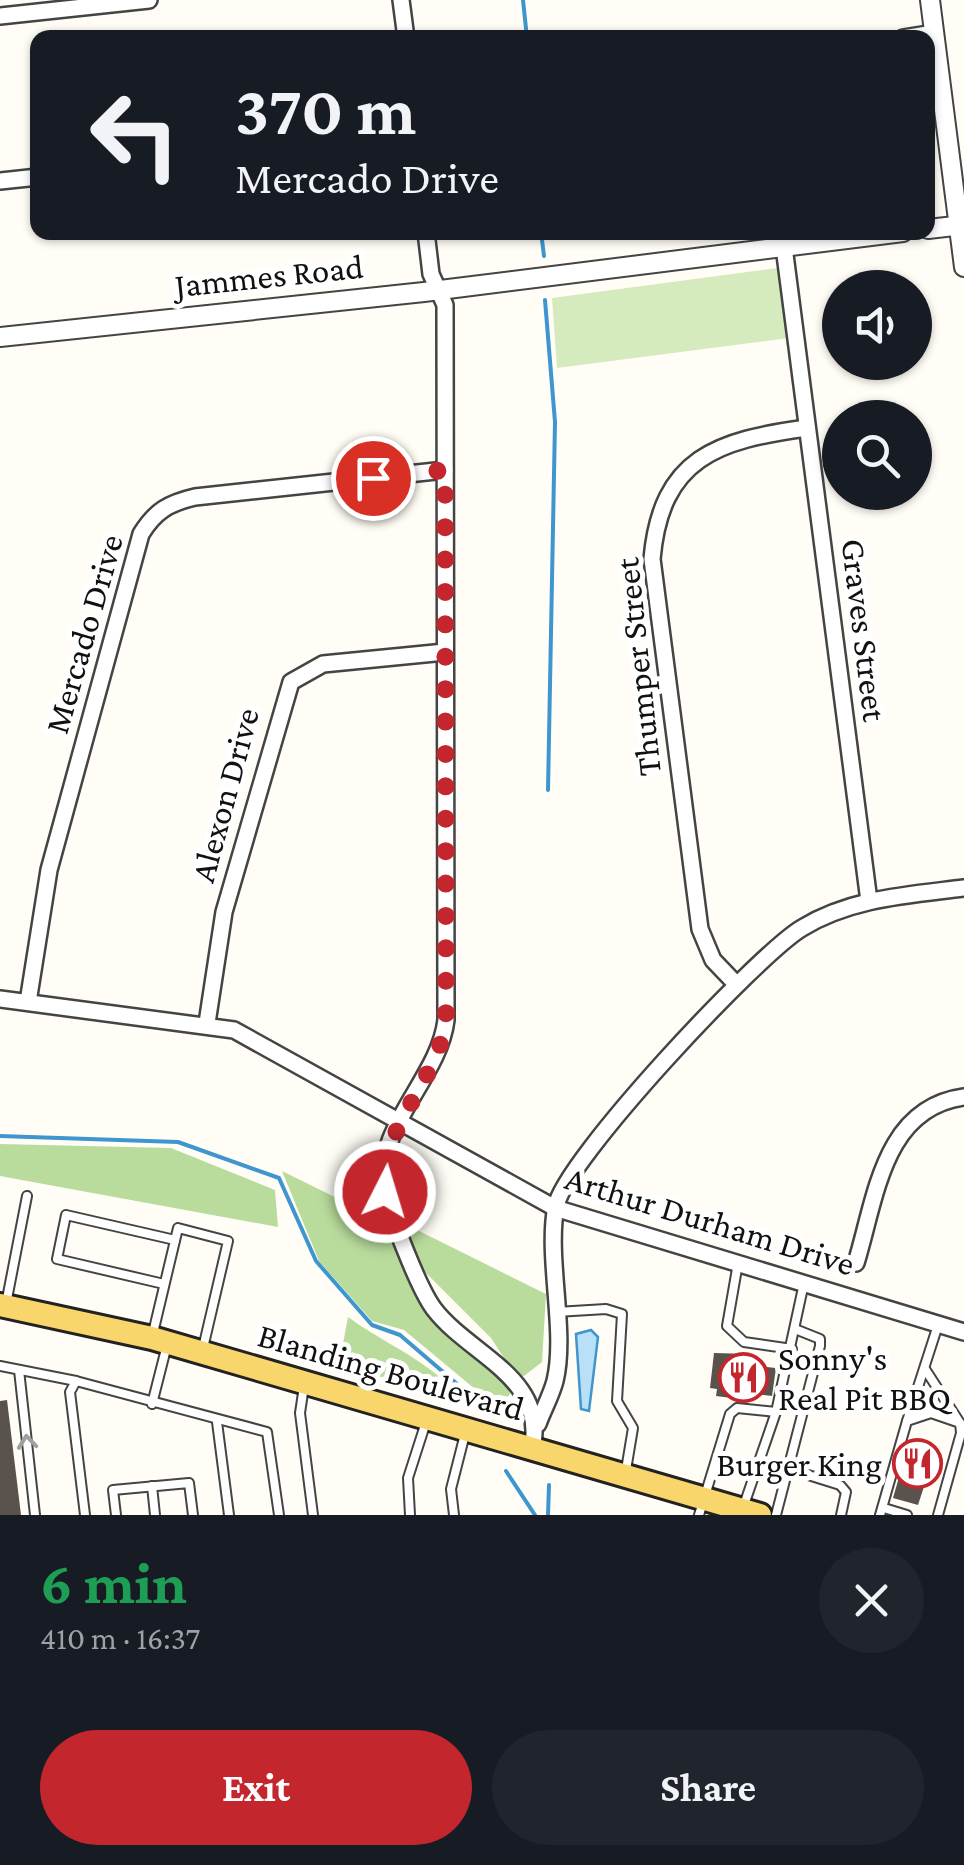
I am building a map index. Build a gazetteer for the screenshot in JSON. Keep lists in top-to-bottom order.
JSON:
{
  "streets": {
    "main road": ["Blanding Boulevard"],
    "street": [
      "Jammes Road",
      "Graves Street",
      "Mercado Drive",
      "Thumper Street",
      "Alexon Drive",
      "Arthur Durham Drive"
    ]
  },
  "crossings": [
    ["Jammes Road", "Graves Street"],
    ["Graves Street", "Thumper Street"],
    ["Mercado Drive", "Arthur Durham Drive"],
    ["Alexon Drive", "Arthur Durham Drive"]
  ],
  "places": {
    "restaurant": ["Sonny's Real Pit BBQ", "Burger King"]
  },
  "page": {
    "turn": ["370 m", "Mercado Drive"],
    "heading": ["6 min", "410 m · 16:37"],
    "buttons": ["Exit", "Share"]
  }
}
